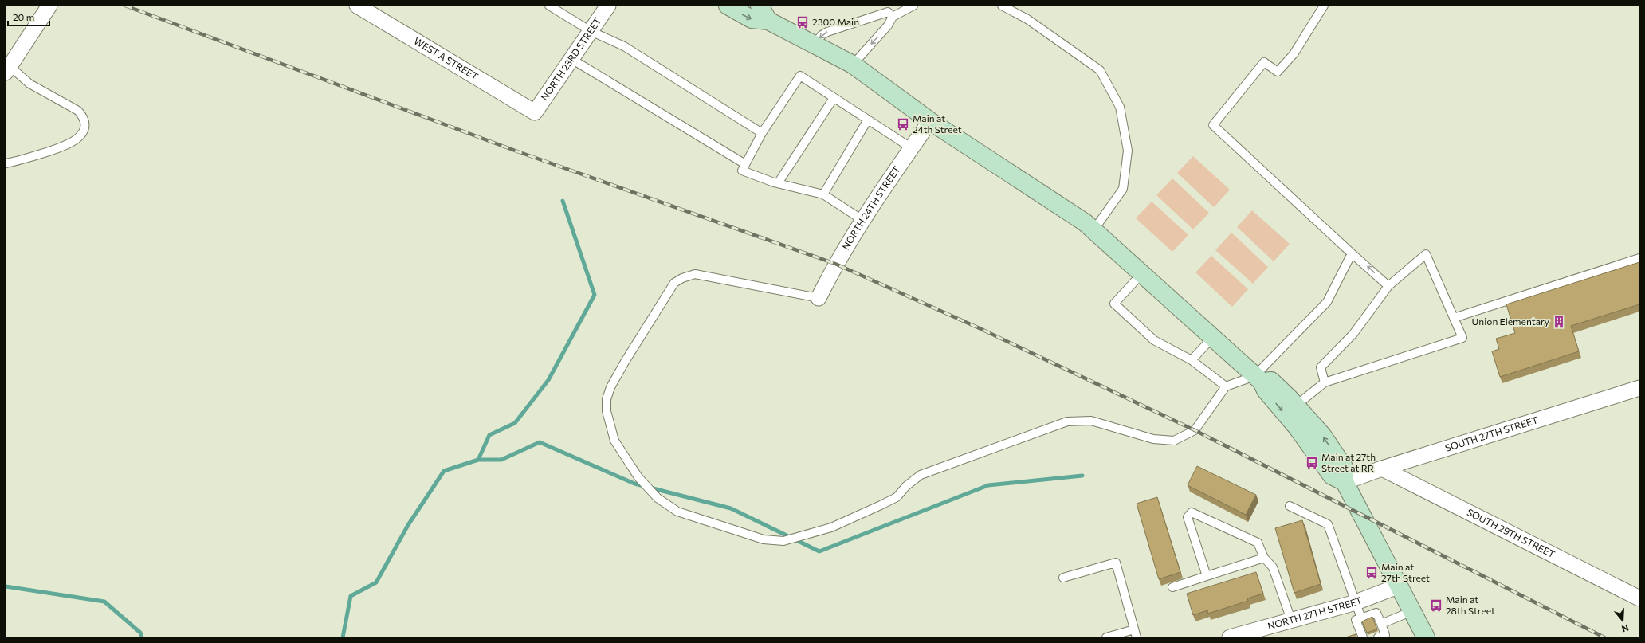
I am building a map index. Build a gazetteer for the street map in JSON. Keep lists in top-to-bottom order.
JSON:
{
  "streets": {
    "street": [
      "WEST A STREET",
      "NORTH 23RD STREET",
      "NORTH 24TH STREET",
      "SOUTH 27TH STREET",
      "SOUTH 29TH STREET",
      "NORTH 27TH STREET"
    ]
  },
  "crossings": [
    ["WEST A STREET", "NORTH 23RD STREET"],
    ["SOUTH 27TH STREET", "SOUTH 29TH STREET"]
  ],
  "places": {
    "bus stop": [
      "2300 Main",
      "Main at 24th Street",
      "Main at 27th Street at RR",
      "Main at 27th Street",
      "Main at 28th Street"
    ],
    "building": ["Union Elementary"]
  },
  "scale_bar": "20 m",
  "north": "bottom"
}
